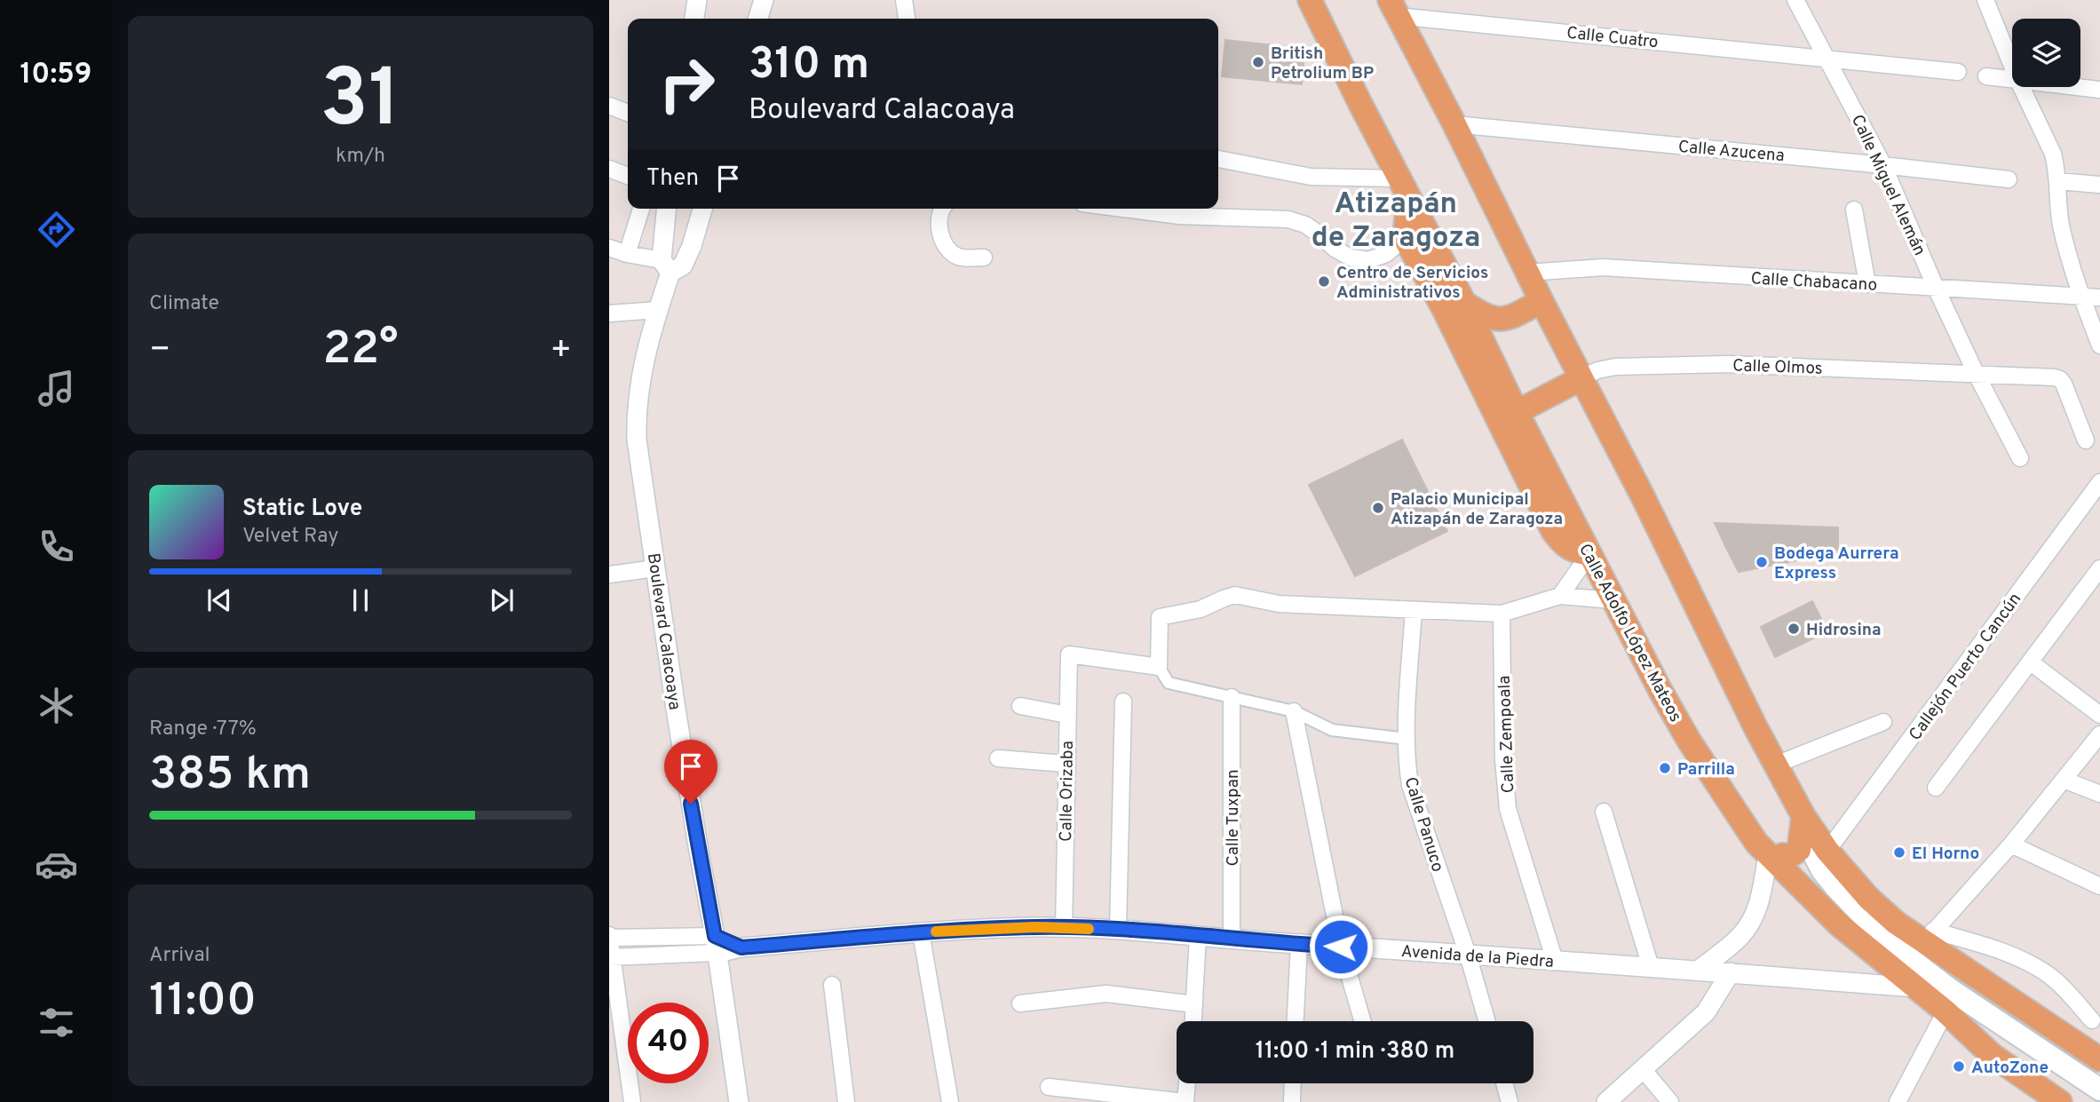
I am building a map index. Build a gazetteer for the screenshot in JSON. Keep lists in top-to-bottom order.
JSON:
{
  "streets": {
    "main road": ["Calle Adolfo López Mateos"],
    "street": [
      "Calle Cuatro",
      "Calle Azucena",
      "Calle Miguel Alemán",
      "Calle Chabacano",
      "Calle Olmos",
      "Boulevard Calacoaya",
      "Callejón Puerto Cancún",
      "Calle Zempoala",
      "Calle Orizaba",
      "Calle Tuxpan",
      "Calle Panuco",
      "Avenida de la Piedra"
    ]
  },
  "crossings": [
    ["Calle Cuatro", "Calle Miguel Alemán"],
    ["Calle Azucena", "Calle Miguel Alemán"],
    ["Calle Miguel Alemán", "Calle Chabacano"],
    ["Calle Miguel Alemán", "Calle Olmos"],
    ["Boulevard Calacoaya", "Avenida de la Piedra"],
    ["Calle Adolfo López Mateos", "Avenida de la Piedra"],
    ["Calle Zempoala", "Avenida de la Piedra"],
    ["Calle Orizaba", "Avenida de la Piedra"],
    ["Calle Tuxpan", "Avenida de la Piedra"],
    ["Calle Panuco", "Avenida de la Piedra"]
  ],
  "districts": ["Atizapán de Zaragoza"],
  "places": [
    "British Petrolium BP",
    "Centro de Servicios Administrativos",
    "Palacio Municipal Atizapán de Zaragoza",
    "Bodega Aurrera Express",
    "Hidrosina",
    "Parrilla",
    "El Horno",
    "AutoZone"
  ],
  "page": {
    "tabs": "10:59",
    "tile": [
      ["31", "km/h"],
      "Climate",
      ["Range · 77%", "385 km"],
      ["Arrival", "11:00"]
    ],
    "turn": ["310 m", "Boulevard Calacoaya"],
    "then": "Then",
    "heat": ["−", "22°", "+"],
    "song": ["Static Love", "Velvet Ray"],
    "limit": "40",
    "trip": "11:00 · 1 min · 380 m"
  }
}
